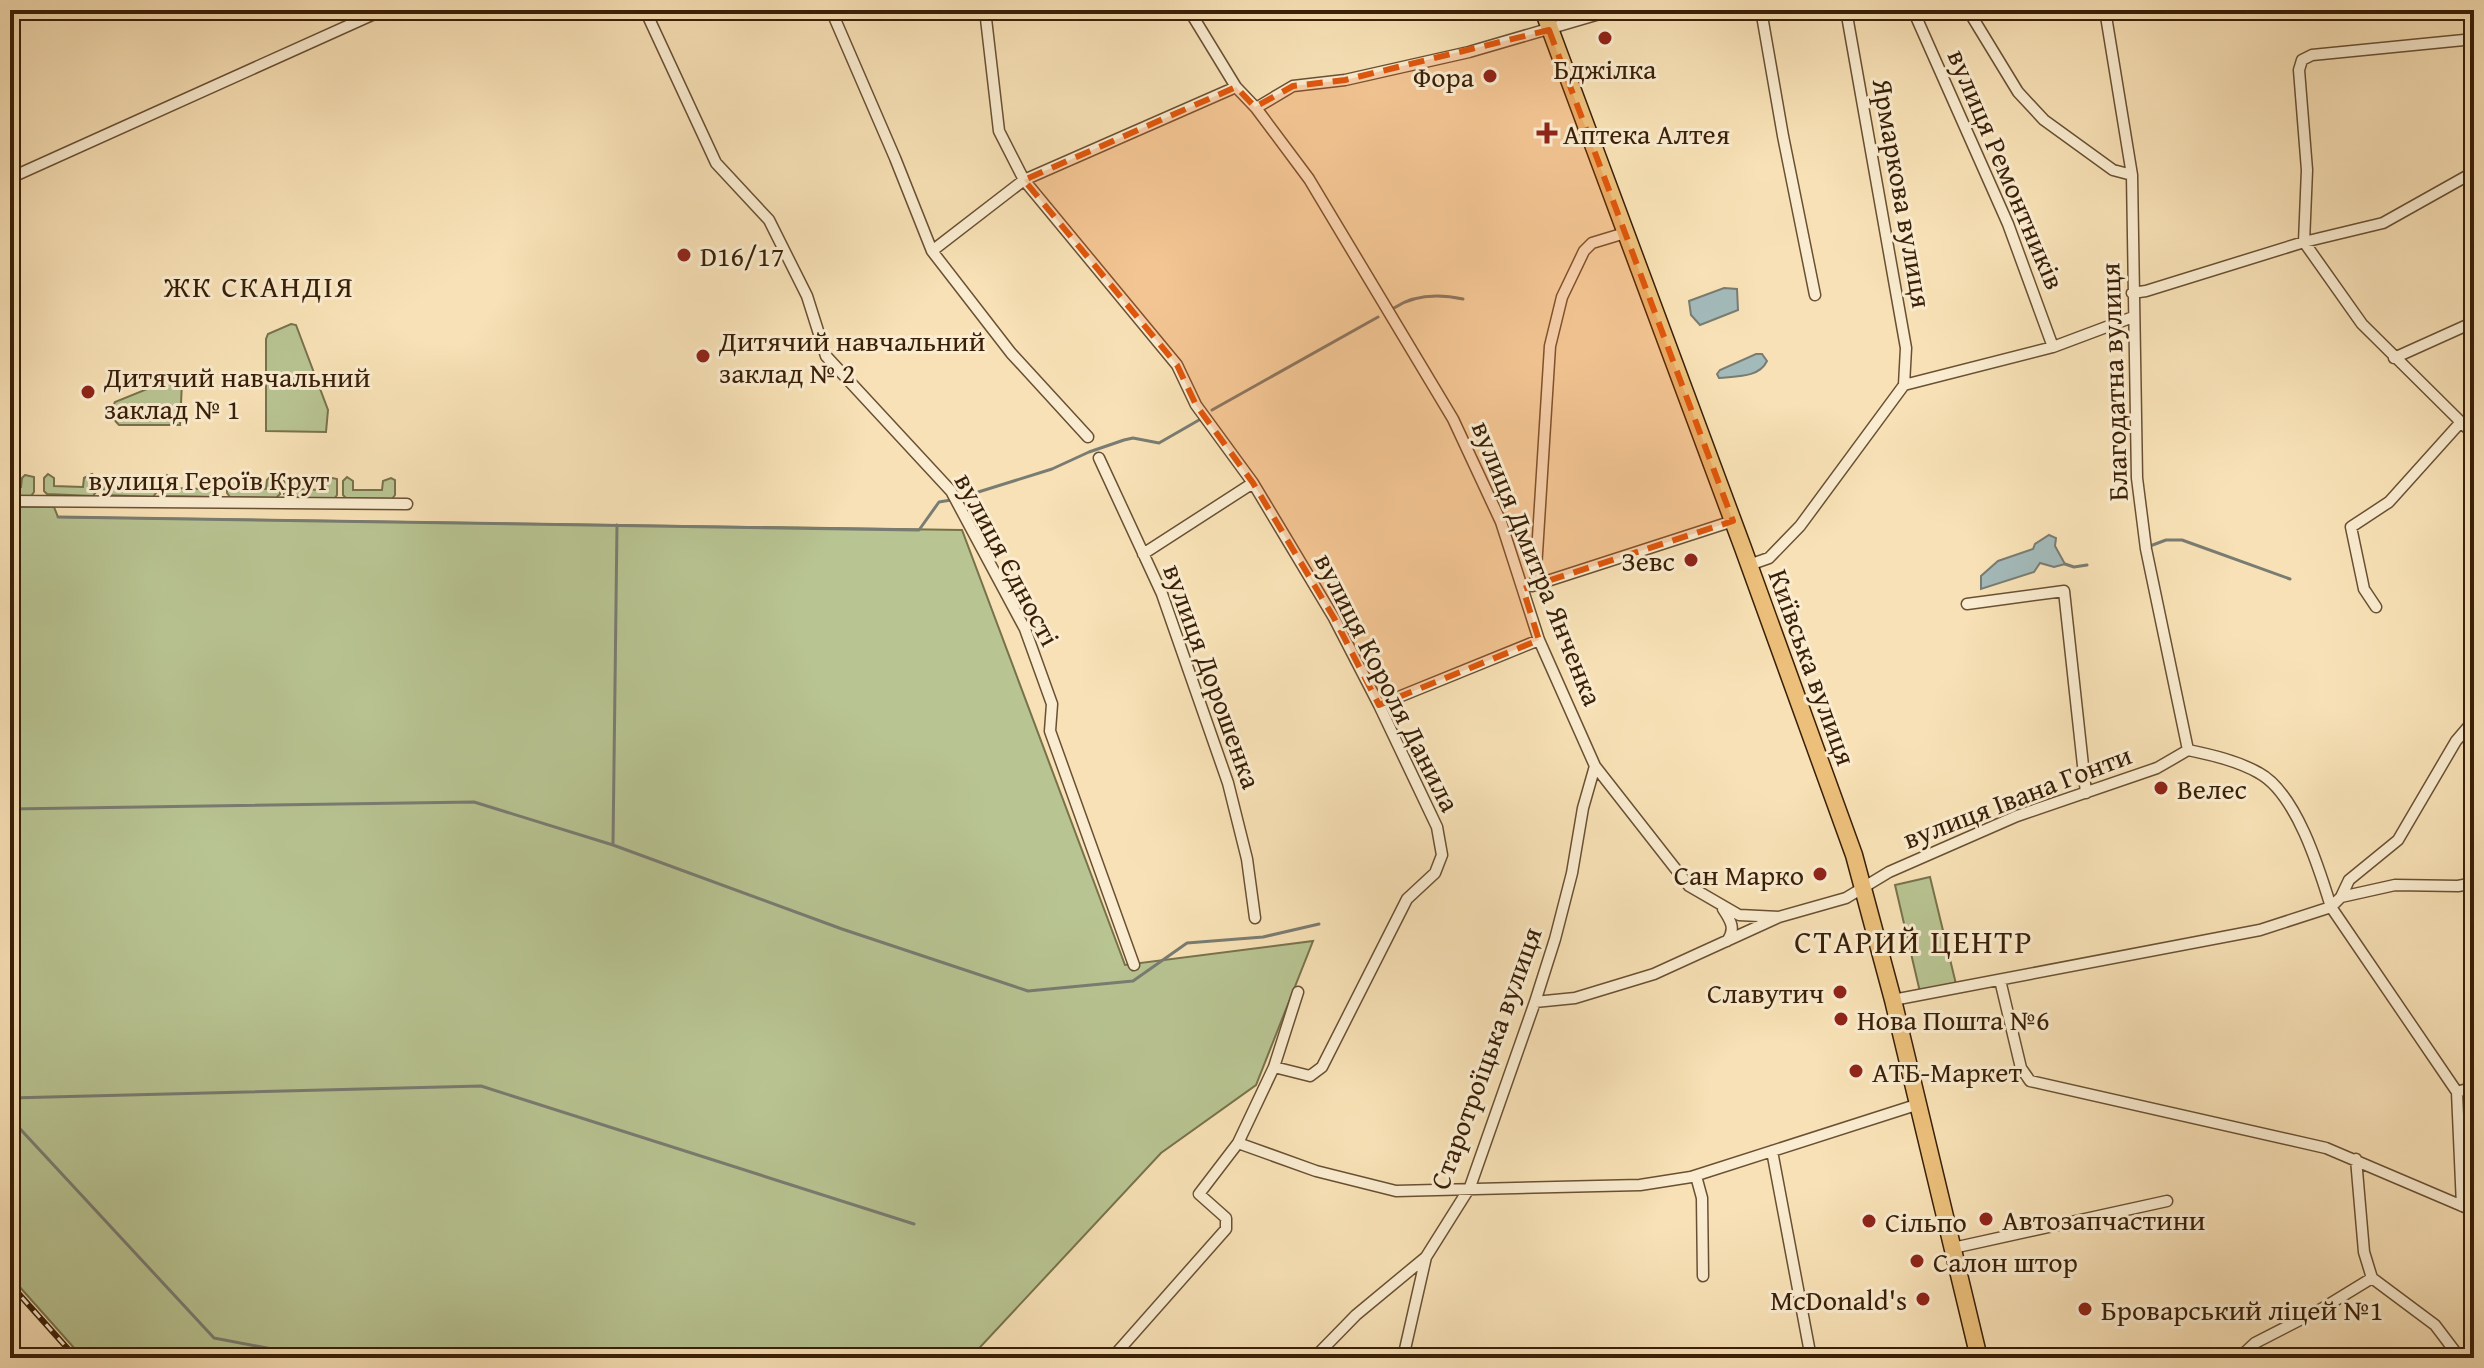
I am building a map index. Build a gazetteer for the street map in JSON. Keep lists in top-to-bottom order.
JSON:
{
  "streets": {
    "main road": ["Київська вулиця"],
    "street": [
      "вулиця Ремонтників",
      "Ярмаркова вулиця",
      "Благодатна вулиця",
      "вулиця Героїв Крут",
      "вулиця Єдності",
      "вулиця Дмитра Янченка",
      "вулиця Дорошенка",
      "вулиця Короля Данила",
      "вулиця Івана Гонти",
      "Старотроїцька вулиця"
    ]
  },
  "crossings": [
    ["Благодатна вулиця", "вулиця Івана Гонти"],
    ["вулиця Дмитра Янченка", "вулиця Івана Гонти"],
    ["вулиця Дмитра Янченка", "Старотроїцька вулиця"],
    ["Київська вулиця", "вулиця Івана Гонти"]
  ],
  "districts": ["ЖК СКАНДІЯ", "СТАРИЙ ЦЕНТР"],
  "places": {
    "other": [
      "Бджілка",
      "Фора",
      "D16/17",
      "Дитячий навчальний заклад № 2",
      "Дитячий навчальний заклад № 1",
      "Зевс",
      "Велес",
      "Сан Марко",
      "Славутич",
      "Нова Пошта №6",
      "АТБ-Маркет",
      "Автозапчастини",
      "Сільпо",
      "Салон штор",
      "McDonald's",
      "Броварський ліцей №1"
    ],
    "health": ["Аптека Алтея"]
  }
}
